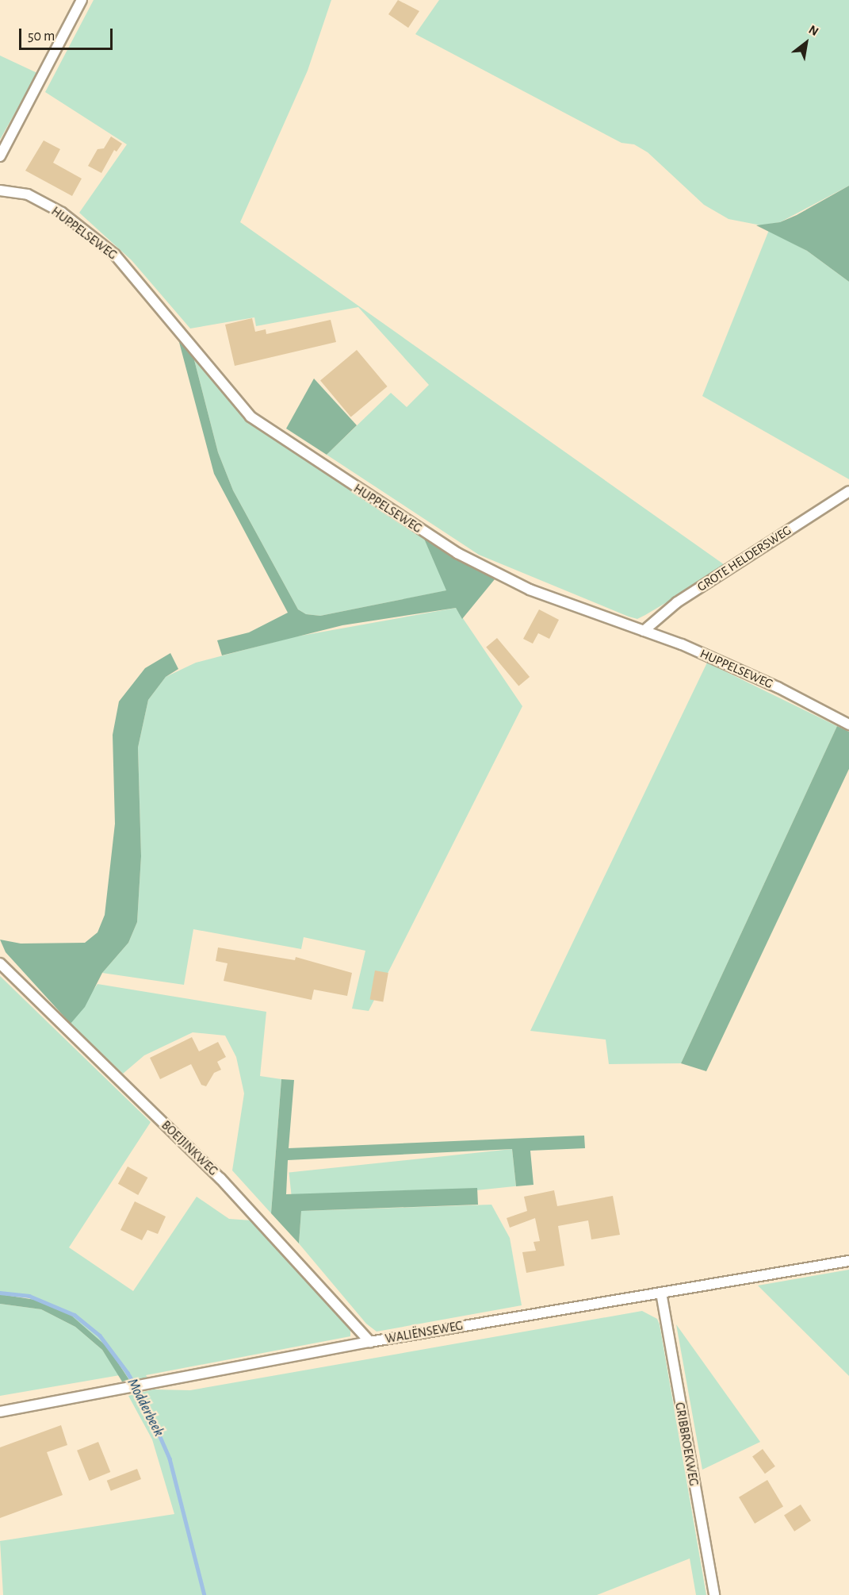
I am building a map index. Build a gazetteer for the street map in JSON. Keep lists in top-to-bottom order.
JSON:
{
  "streets": {
    "street": [
      "HUPPELSEWEG",
      "GROTE HELDERSWEG",
      "BOEIJINKWEG",
      "WALIËNSEWEG",
      "GRIBBROEKWEG"
    ]
  },
  "crossings": [
    ["HUPPELSEWEG", "GROTE HELDERSWEG"],
    ["BOEIJINKWEG", "WALIËNSEWEG"],
    ["WALIËNSEWEG", "GRIBBROEKWEG"]
  ],
  "water": ["Modderbeek"],
  "scale_bar": "50 m",
  "north": "top right"
}
